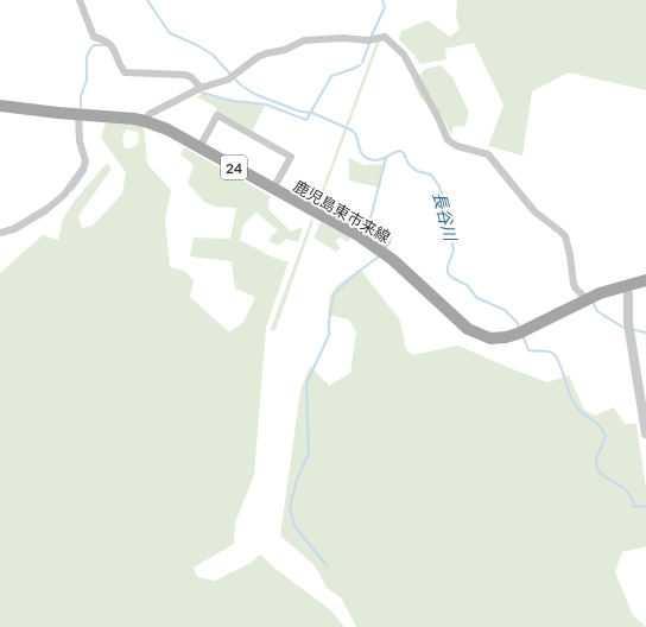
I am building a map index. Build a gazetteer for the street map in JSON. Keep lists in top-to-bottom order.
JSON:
{
  "streets": {
    "main road": ["24", "鹿児島東市来線"]
  },
  "water": ["長谷川"]
}
